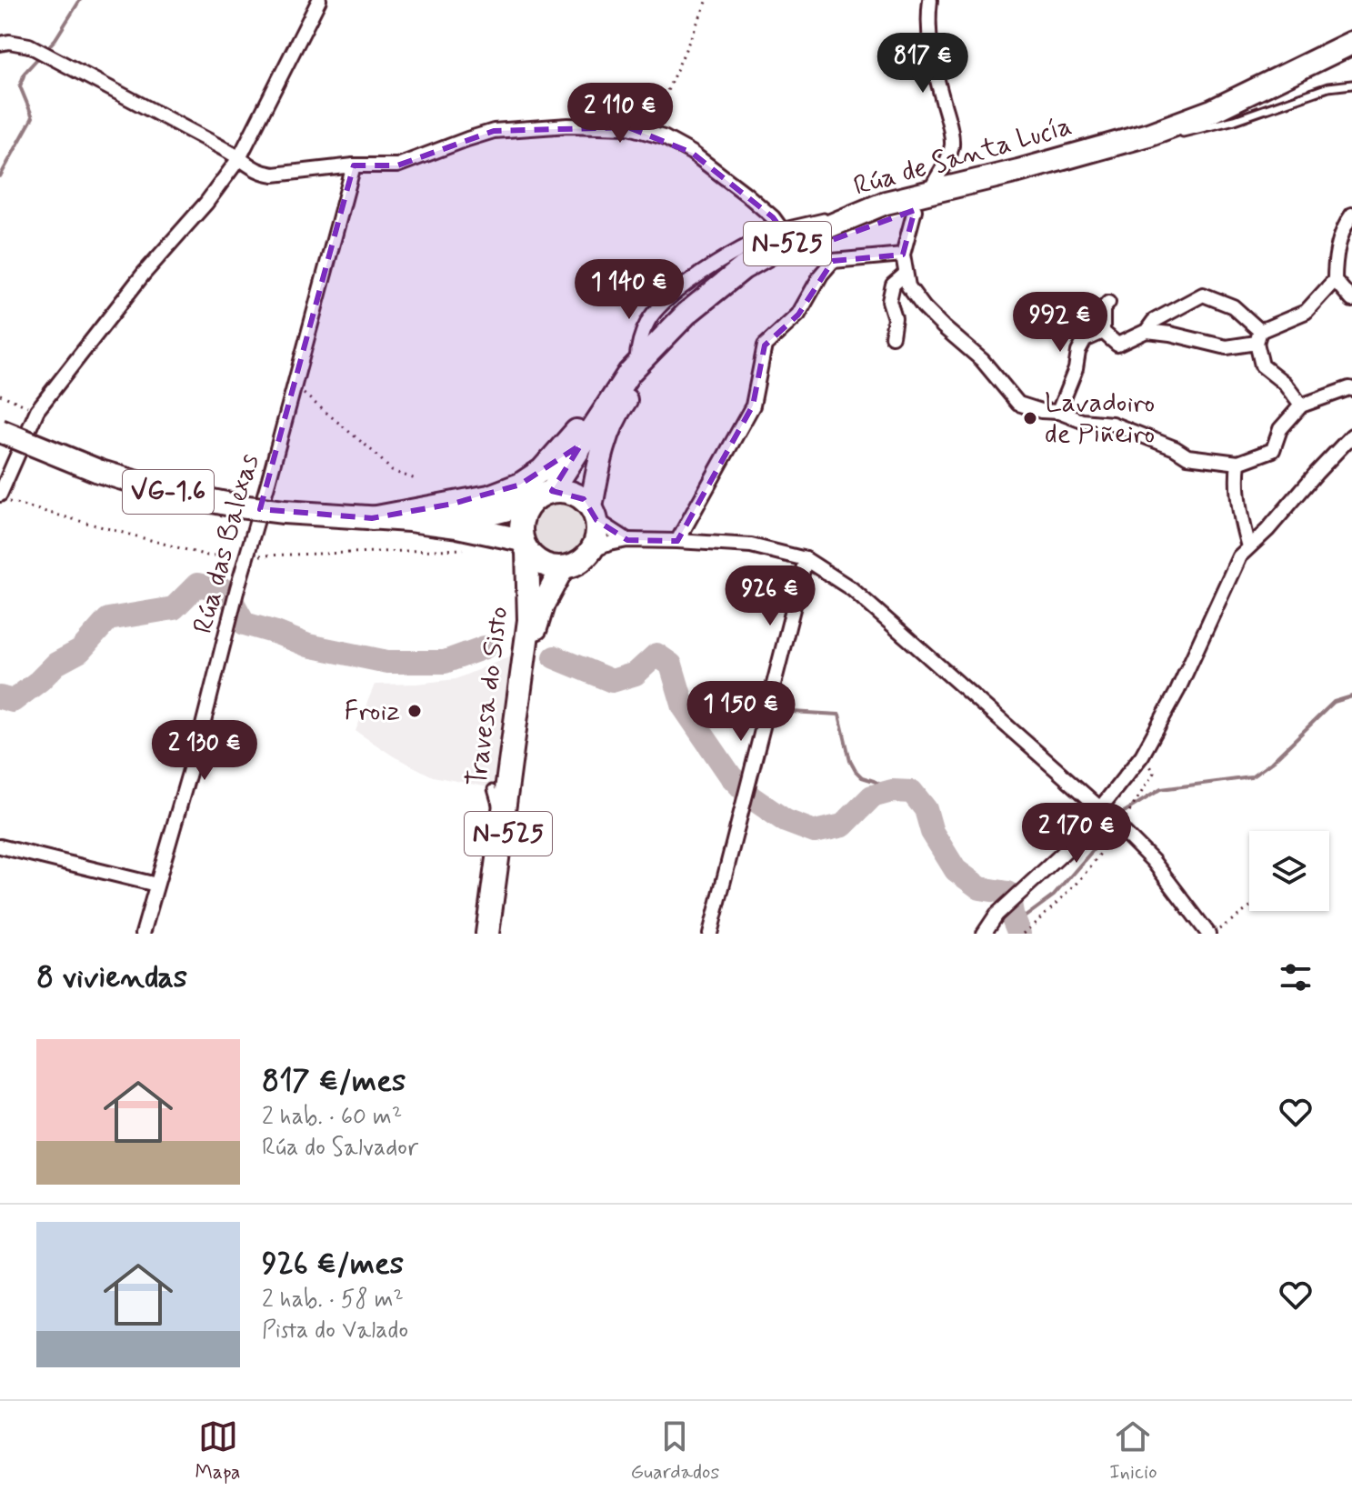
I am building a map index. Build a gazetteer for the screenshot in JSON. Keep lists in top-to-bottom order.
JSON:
{
  "streets": {
    "highway": [
      "Rúa de Santa Lucía",
      "N-525",
      "VG-1.6",
      "Travesa do Sisto"
    ],
    "street": ["Rúa das Balexas"]
  },
  "crossings": [
    ["Rúa de Santa Lucía", "N-525"],
    ["Rúa de Santa Lucía", "VG-1.6"],
    ["Rúa de Santa Lucía", "Travesa do Sisto"],
    ["N-525", "VG-1.6"],
    ["N-525", "Travesa do Sisto"],
    ["VG-1.6", "Travesa do Sisto"]
  ],
  "places": ["Lavadoiro de Piñeiro", "Froiz"],
  "page": {
    "price": [
      "817 €",
      "2 110 €",
      "1 140 €",
      "992 €",
      "926 €",
      "1 150 €",
      "2 130 €",
      "2 170 €"
    ],
    "heading": "8 viviendas",
    "list": [
      {
        "name": "817 €/mes",
        "note": "2 hab. · 60 m² · Rúa do Salvador"
      },
      {
        "name": "926 €/mes",
        "note": "2 hab. · 58 m² · Pista do Valado"
      }
    ],
    "tabs": ["Mapa", "Guardados", "Inicio"]
  }
}
